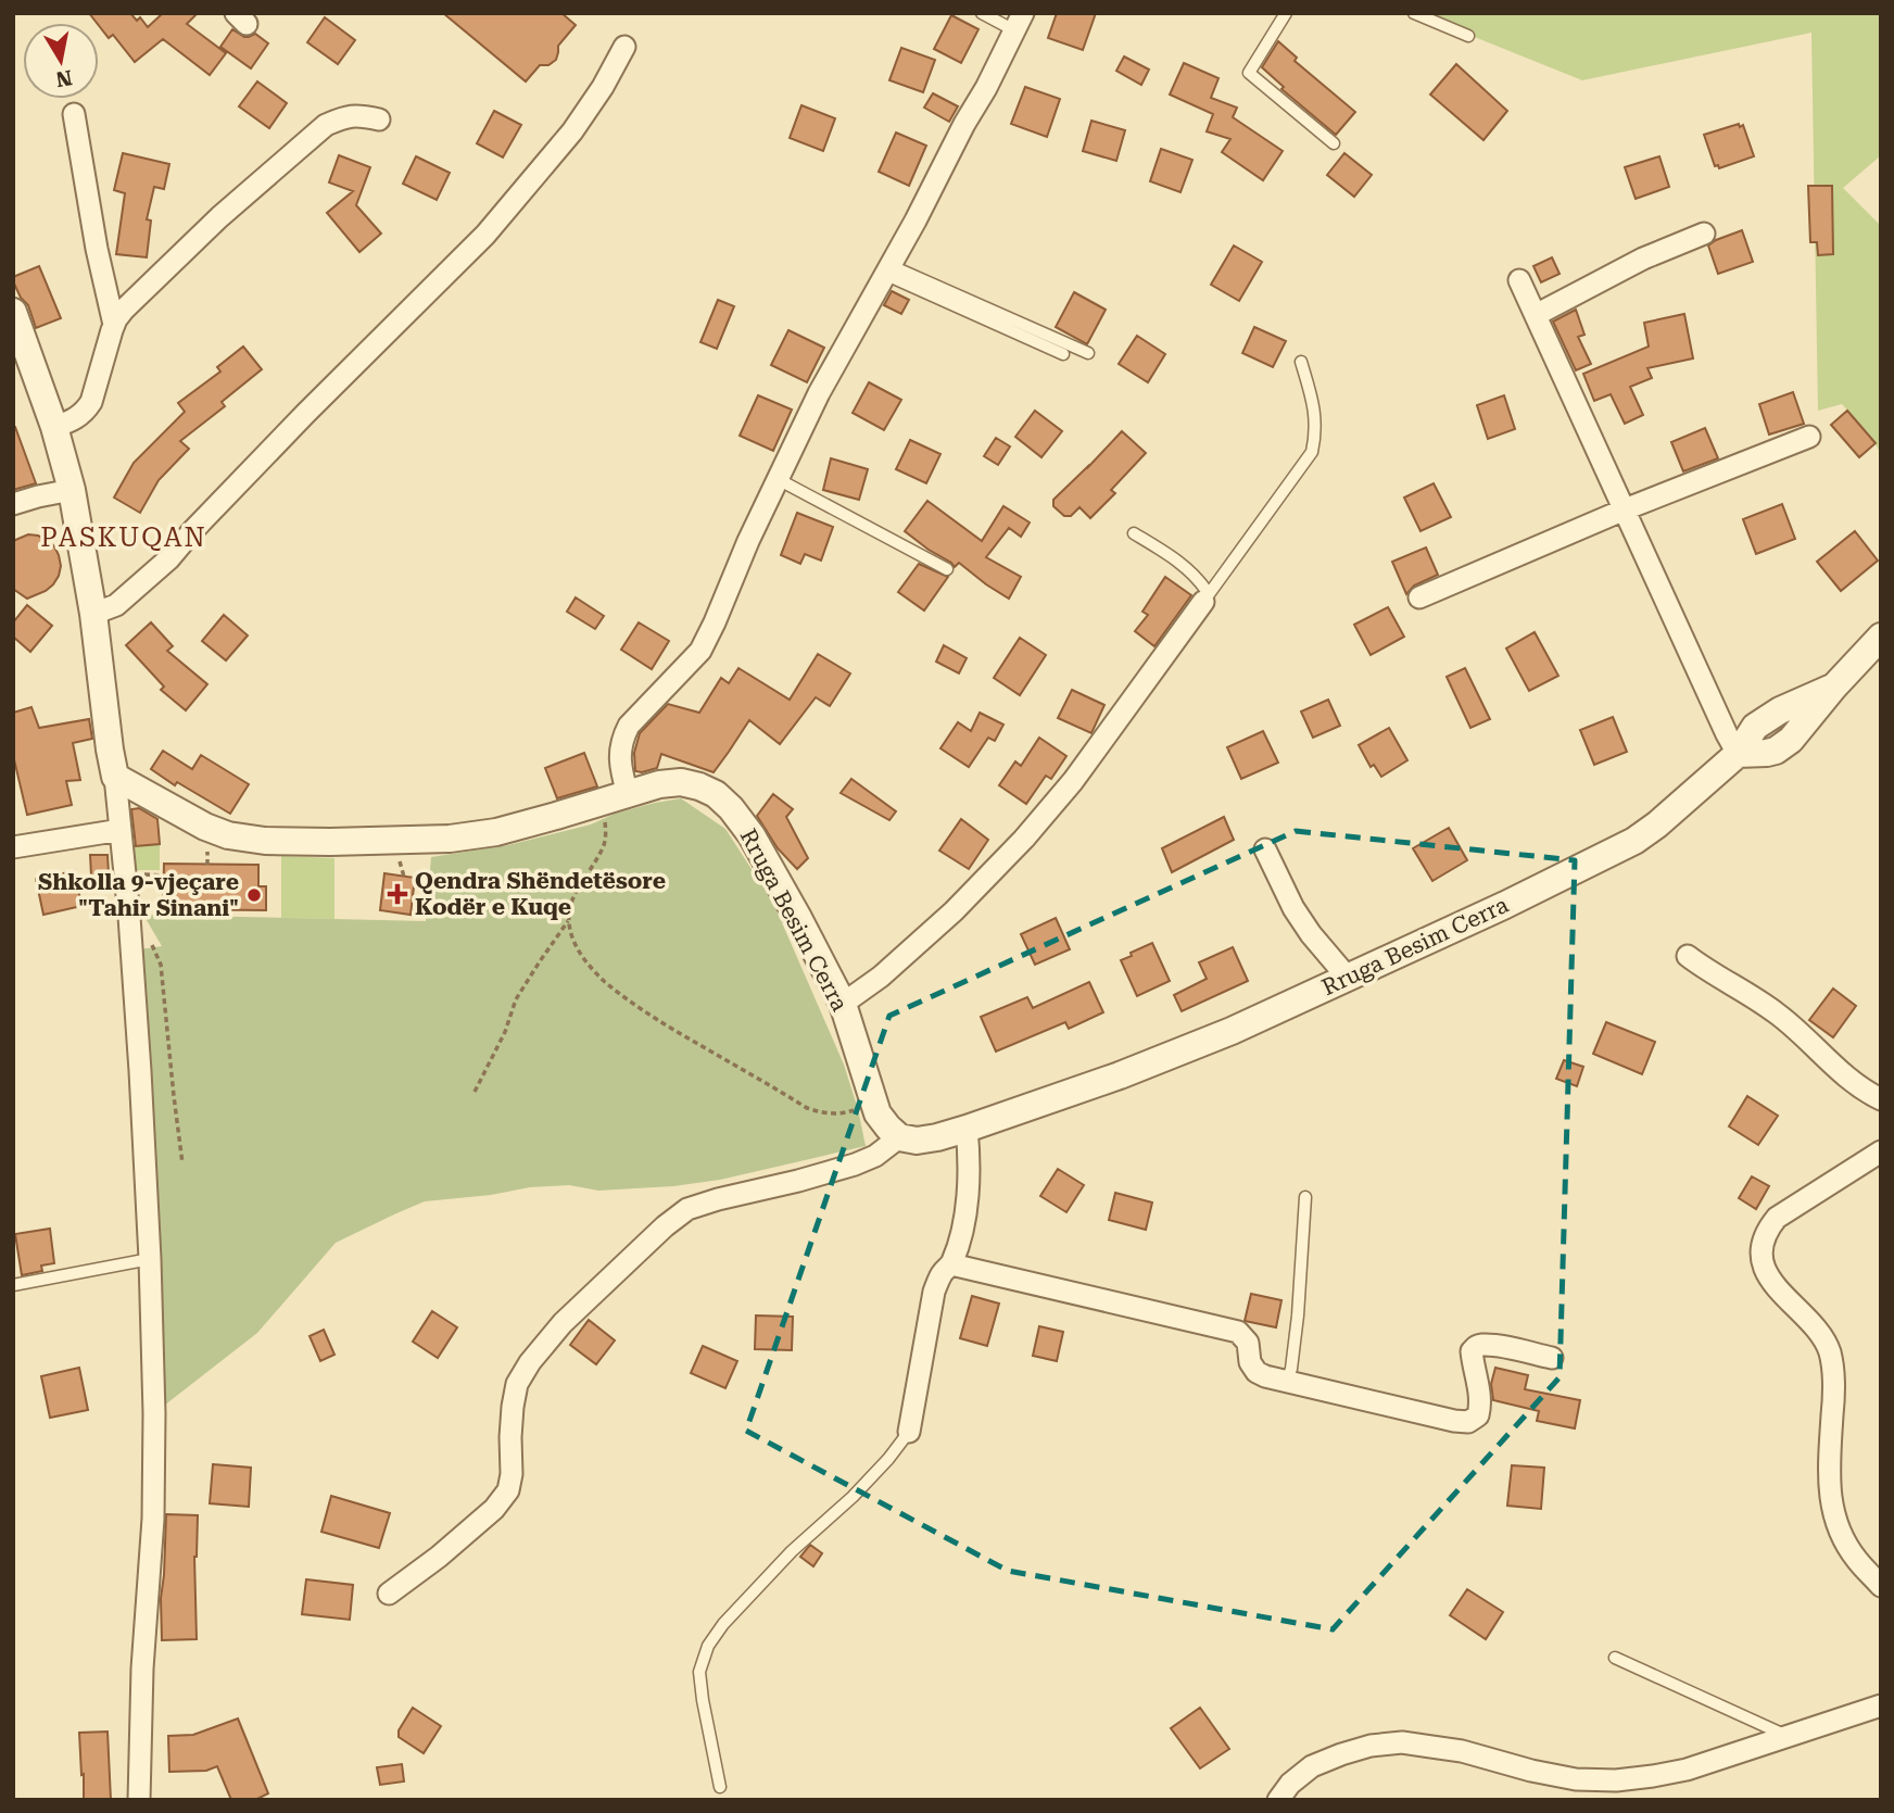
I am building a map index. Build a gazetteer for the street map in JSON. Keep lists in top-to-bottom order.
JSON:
{
  "streets": {
    "street": ["Rruga Besim Cerra"]
  },
  "districts": ["PASKUQAN"],
  "places": {
    "health": ["Qendra Shëndetësore Kodër e Kuqe"],
    "other": ["Shkolla 9-vjeçare \"Tahir Sinani\""]
  },
  "north": "bottom"
}
